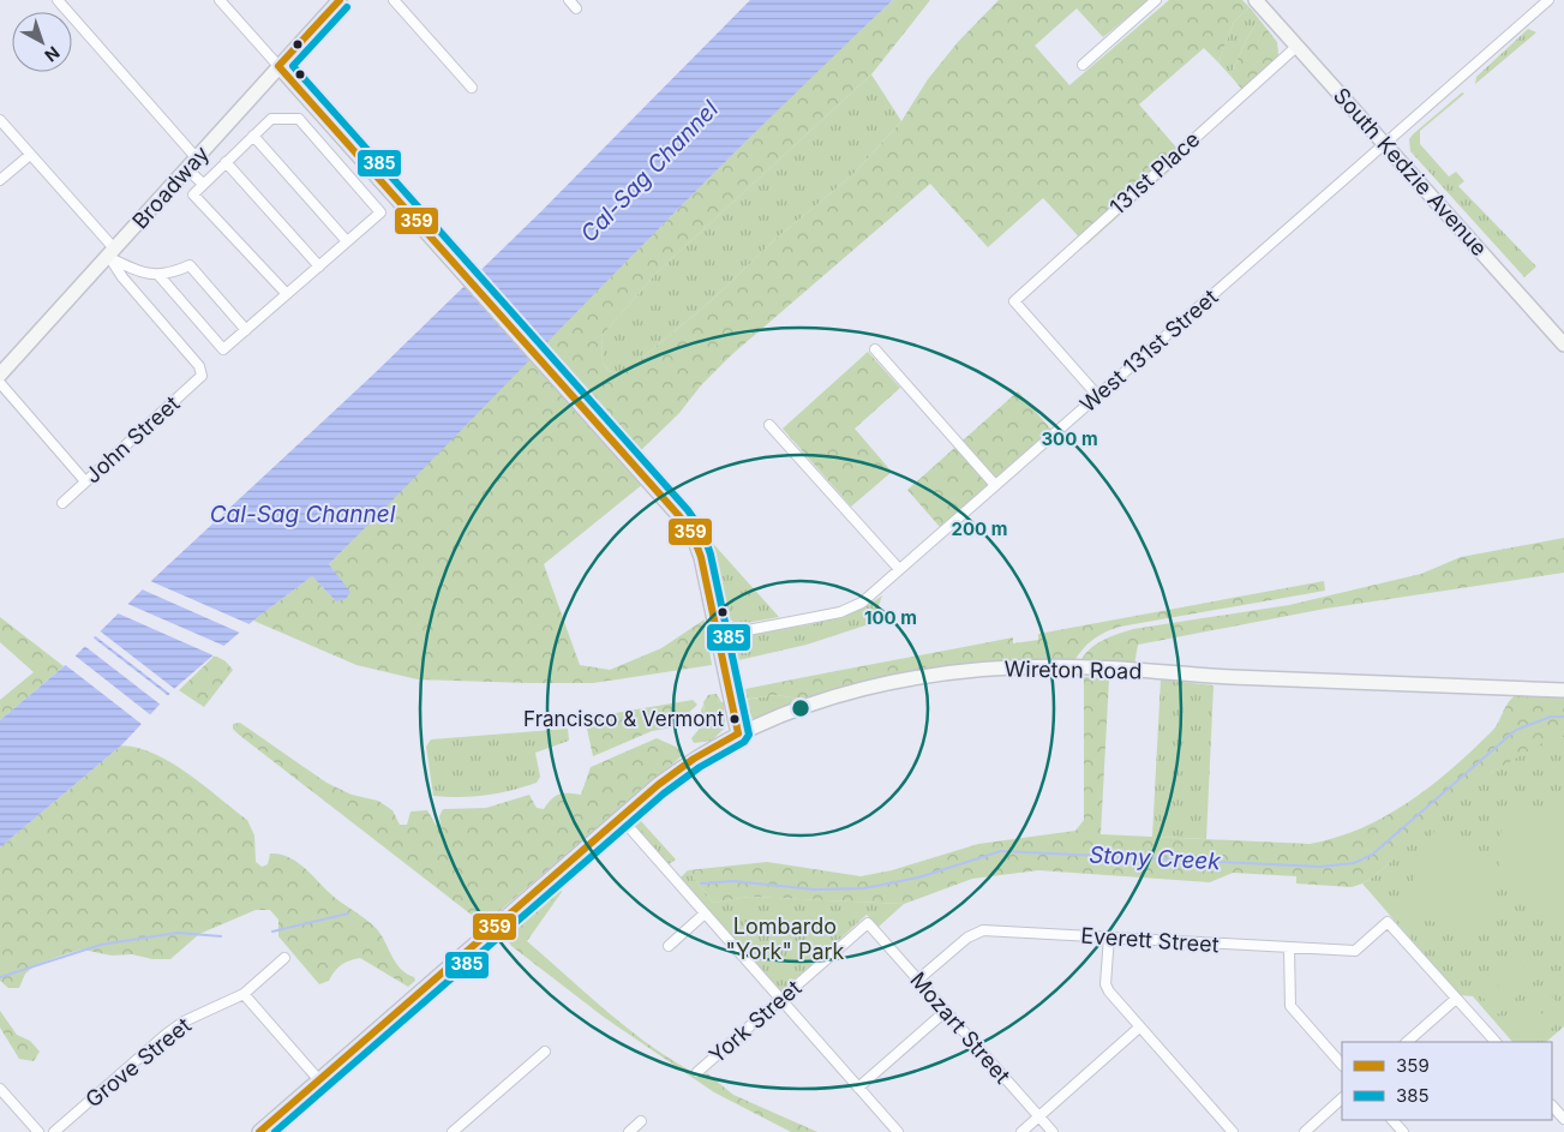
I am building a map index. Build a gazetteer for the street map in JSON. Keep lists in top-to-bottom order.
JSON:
{
  "streets": {
    "street": [
      "South Kedzie Avenue",
      "131st Place",
      "Broadway",
      "West 131st Street",
      "John Street",
      "Wireton Road",
      "Everett Street",
      "York Street",
      "Mozart Street",
      "Grove Street"
    ]
  },
  "crossings": [
    ["South Kedzie Avenue", "131st Place"],
    ["South Kedzie Avenue", "West 131st Street"],
    ["131st Place", "West 131st Street"],
    ["Broadway", "John Street"],
    ["Everett Street", "Mozart Street"],
    ["York Street", "Mozart Street"]
  ],
  "water": ["Cal-Sag Channel", "Stony Creek"],
  "parks": ["Lombardo \"York\" Park"],
  "places": ["Francisco & Vermont"],
  "lines": ["transit line 359", "transit line 385"],
  "legend": ["359", "385"],
  "north": "bottom right",
  "rings": ["300 m", "200 m", "100 m"]
}
